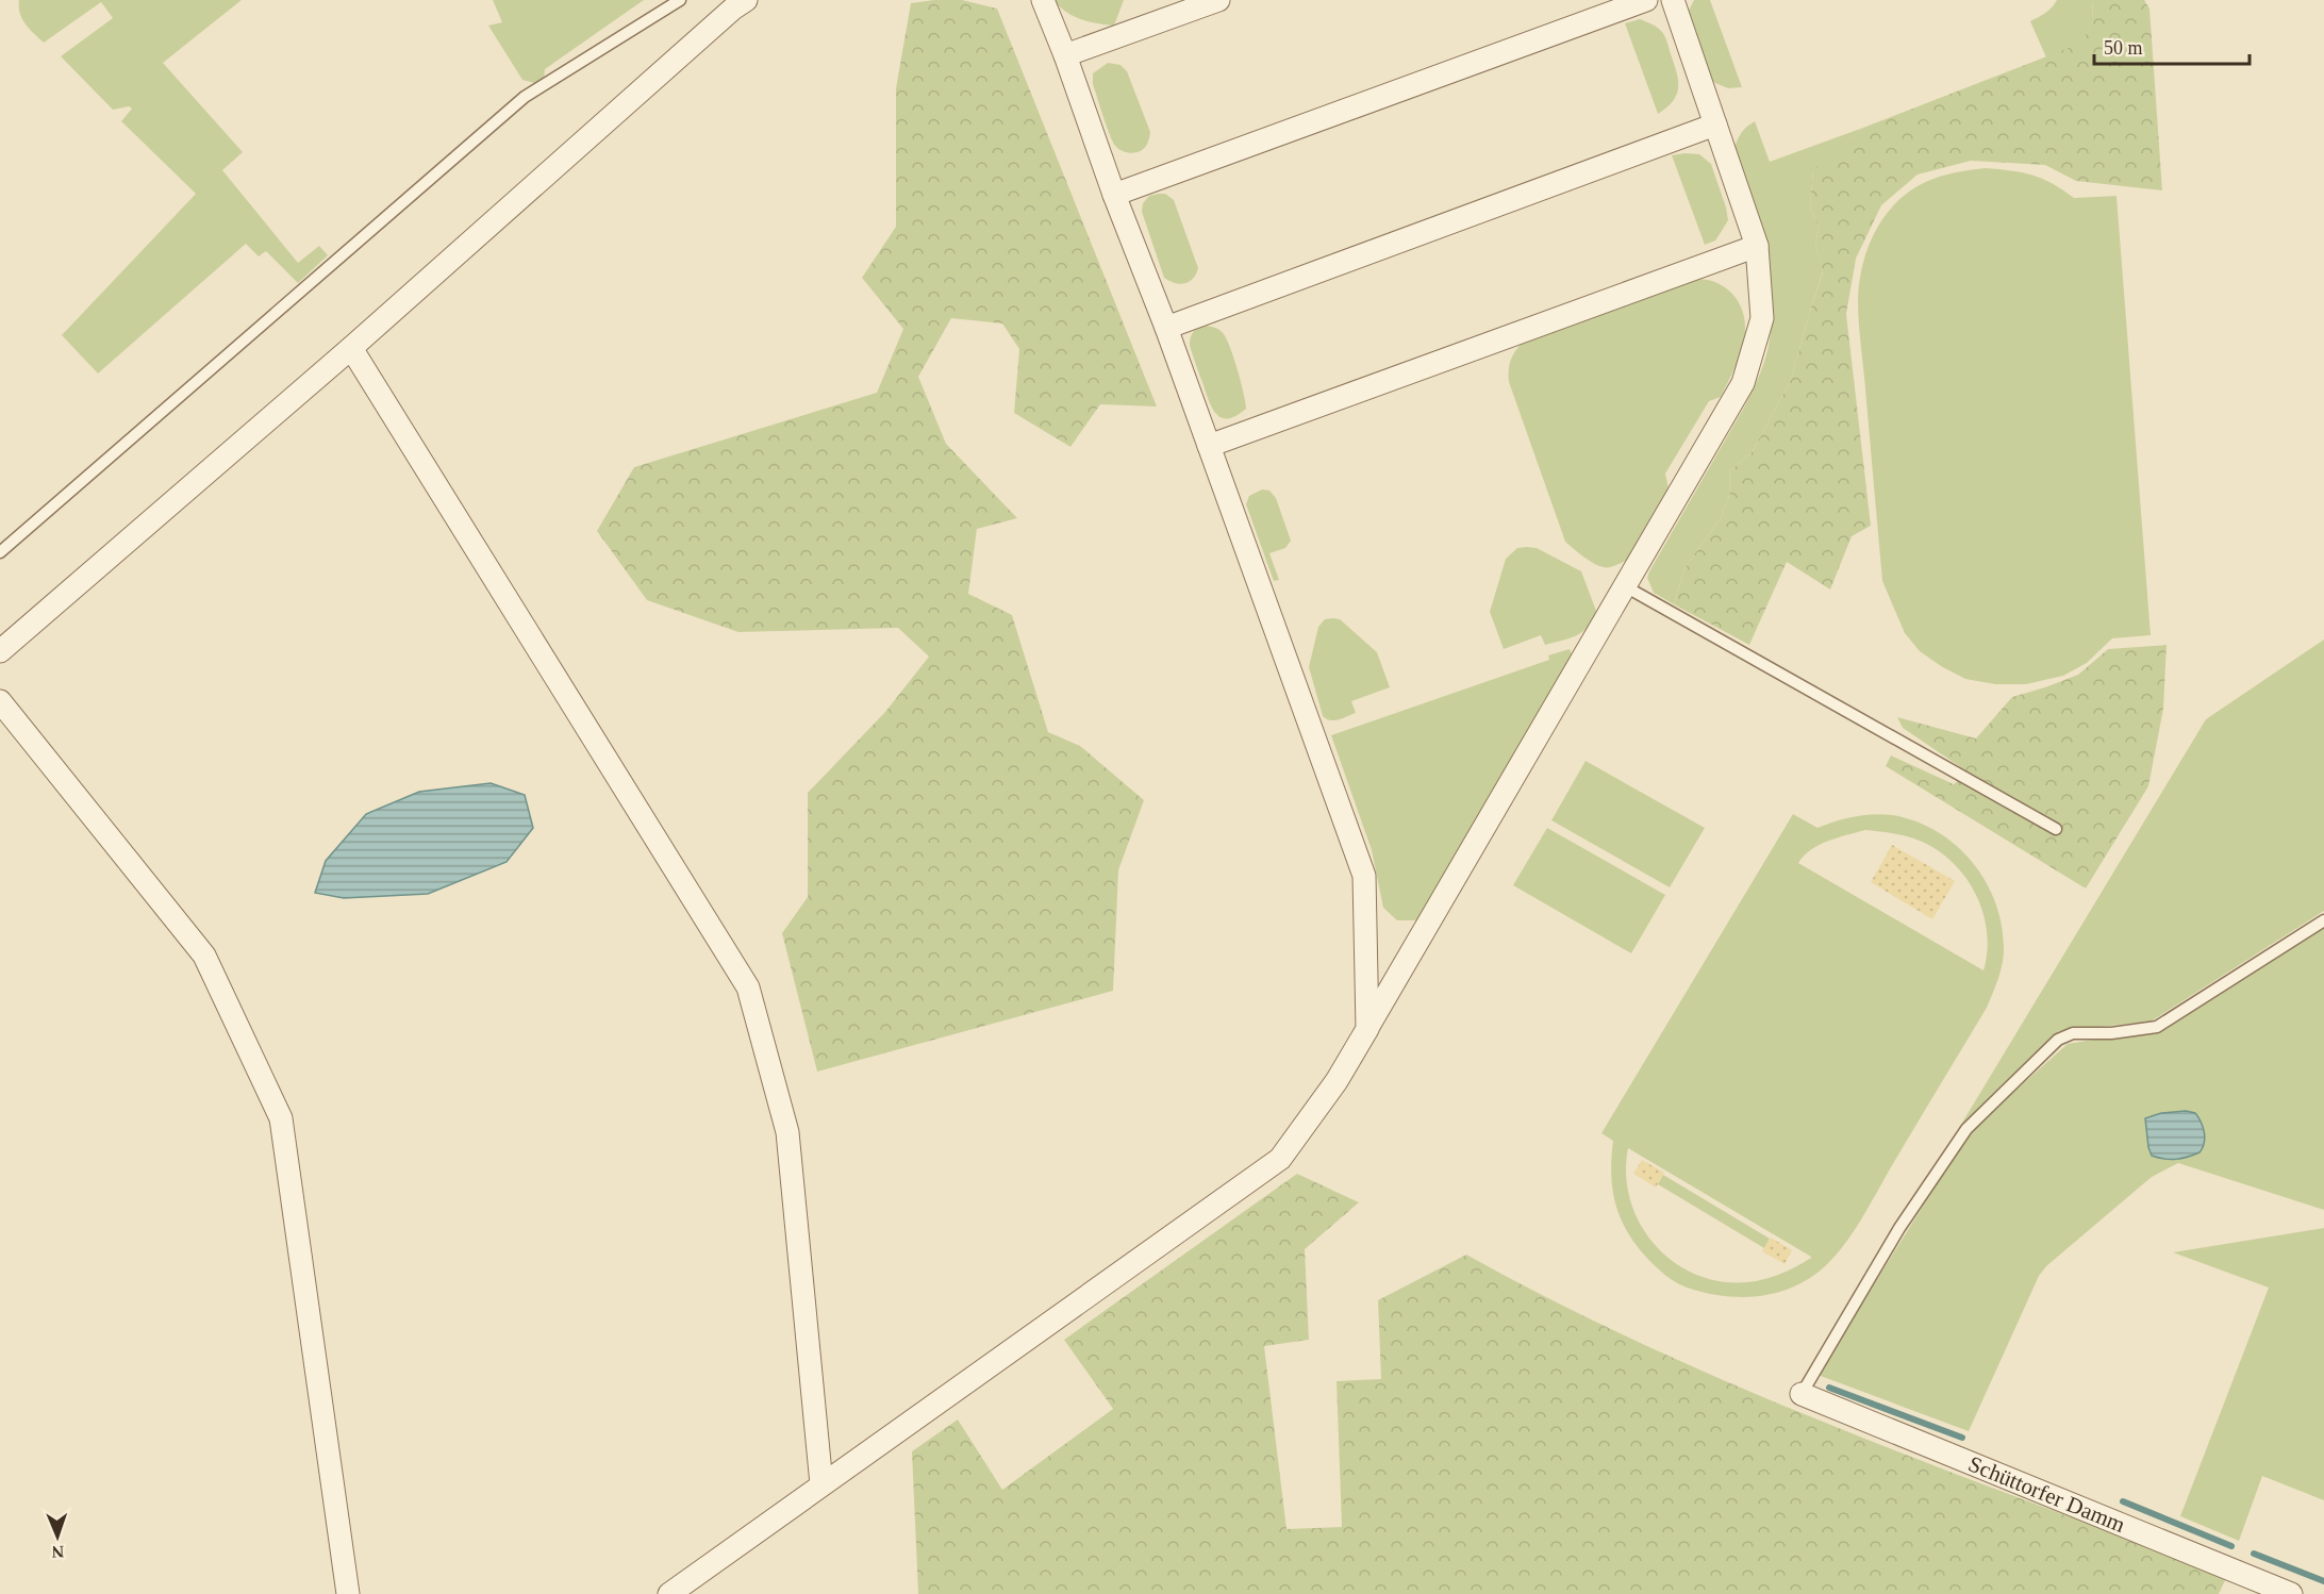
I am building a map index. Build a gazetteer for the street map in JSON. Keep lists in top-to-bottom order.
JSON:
{
  "streets": {
    "street": ["Schüttorfer Damm"]
  },
  "scale_bar": "50 m",
  "north": "bottom"
}
